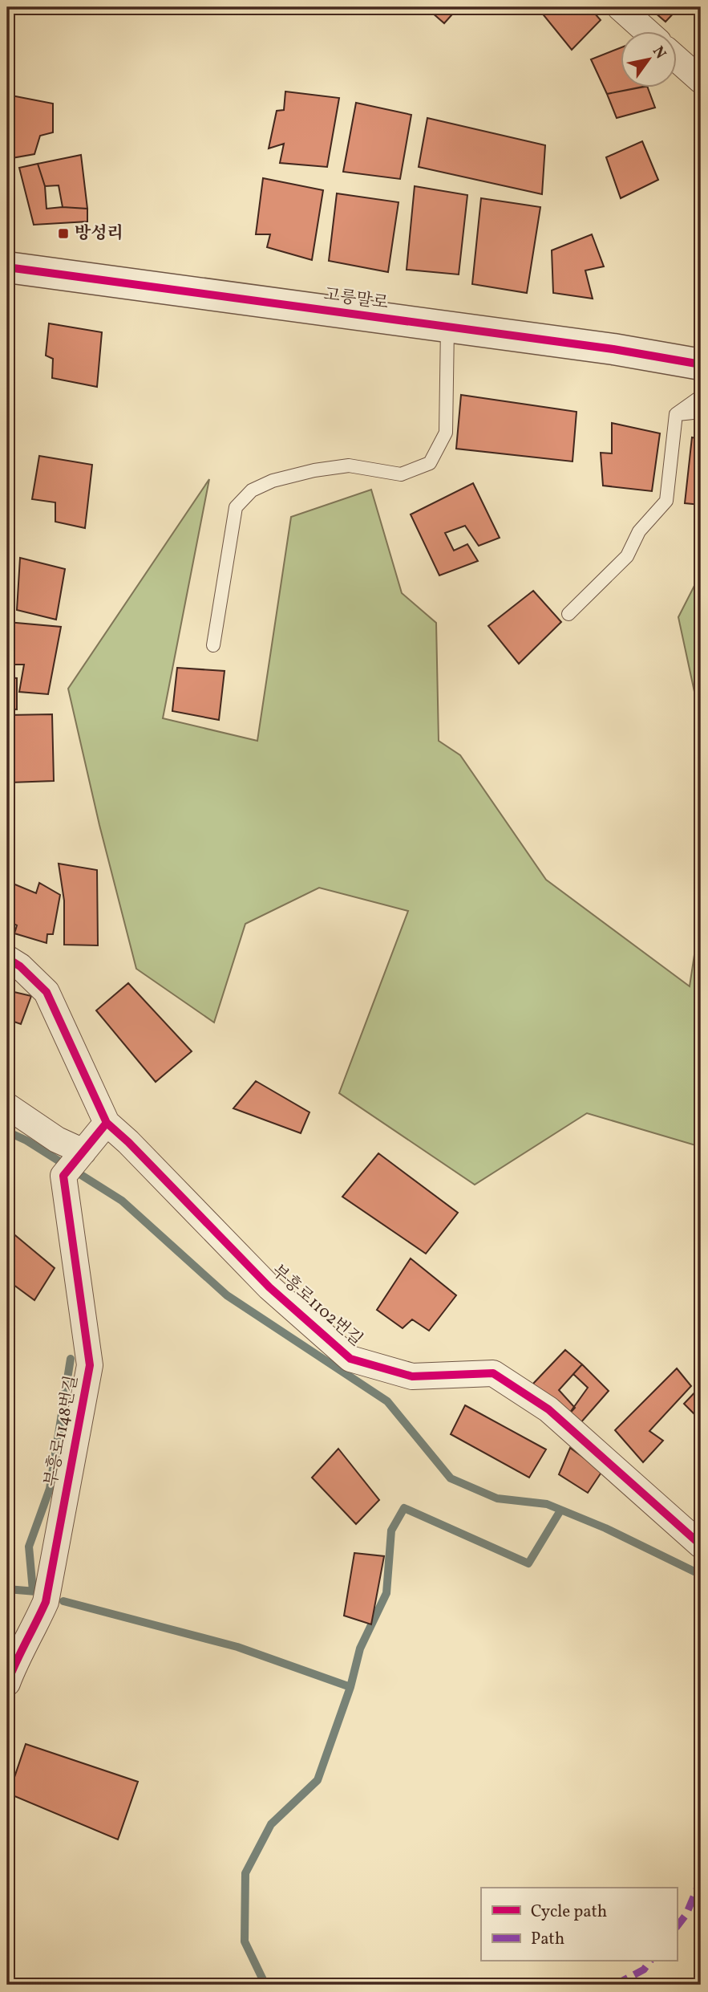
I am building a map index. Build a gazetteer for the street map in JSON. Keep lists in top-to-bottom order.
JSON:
{
  "streets": {
    "street": ["고릉말로", "부흥로1102번길", "부흥로1148번길"]
  },
  "places": {
    "transit": ["방성리"]
  },
  "legend": ["Cycle path", "Path"],
  "north": "top right"
}
